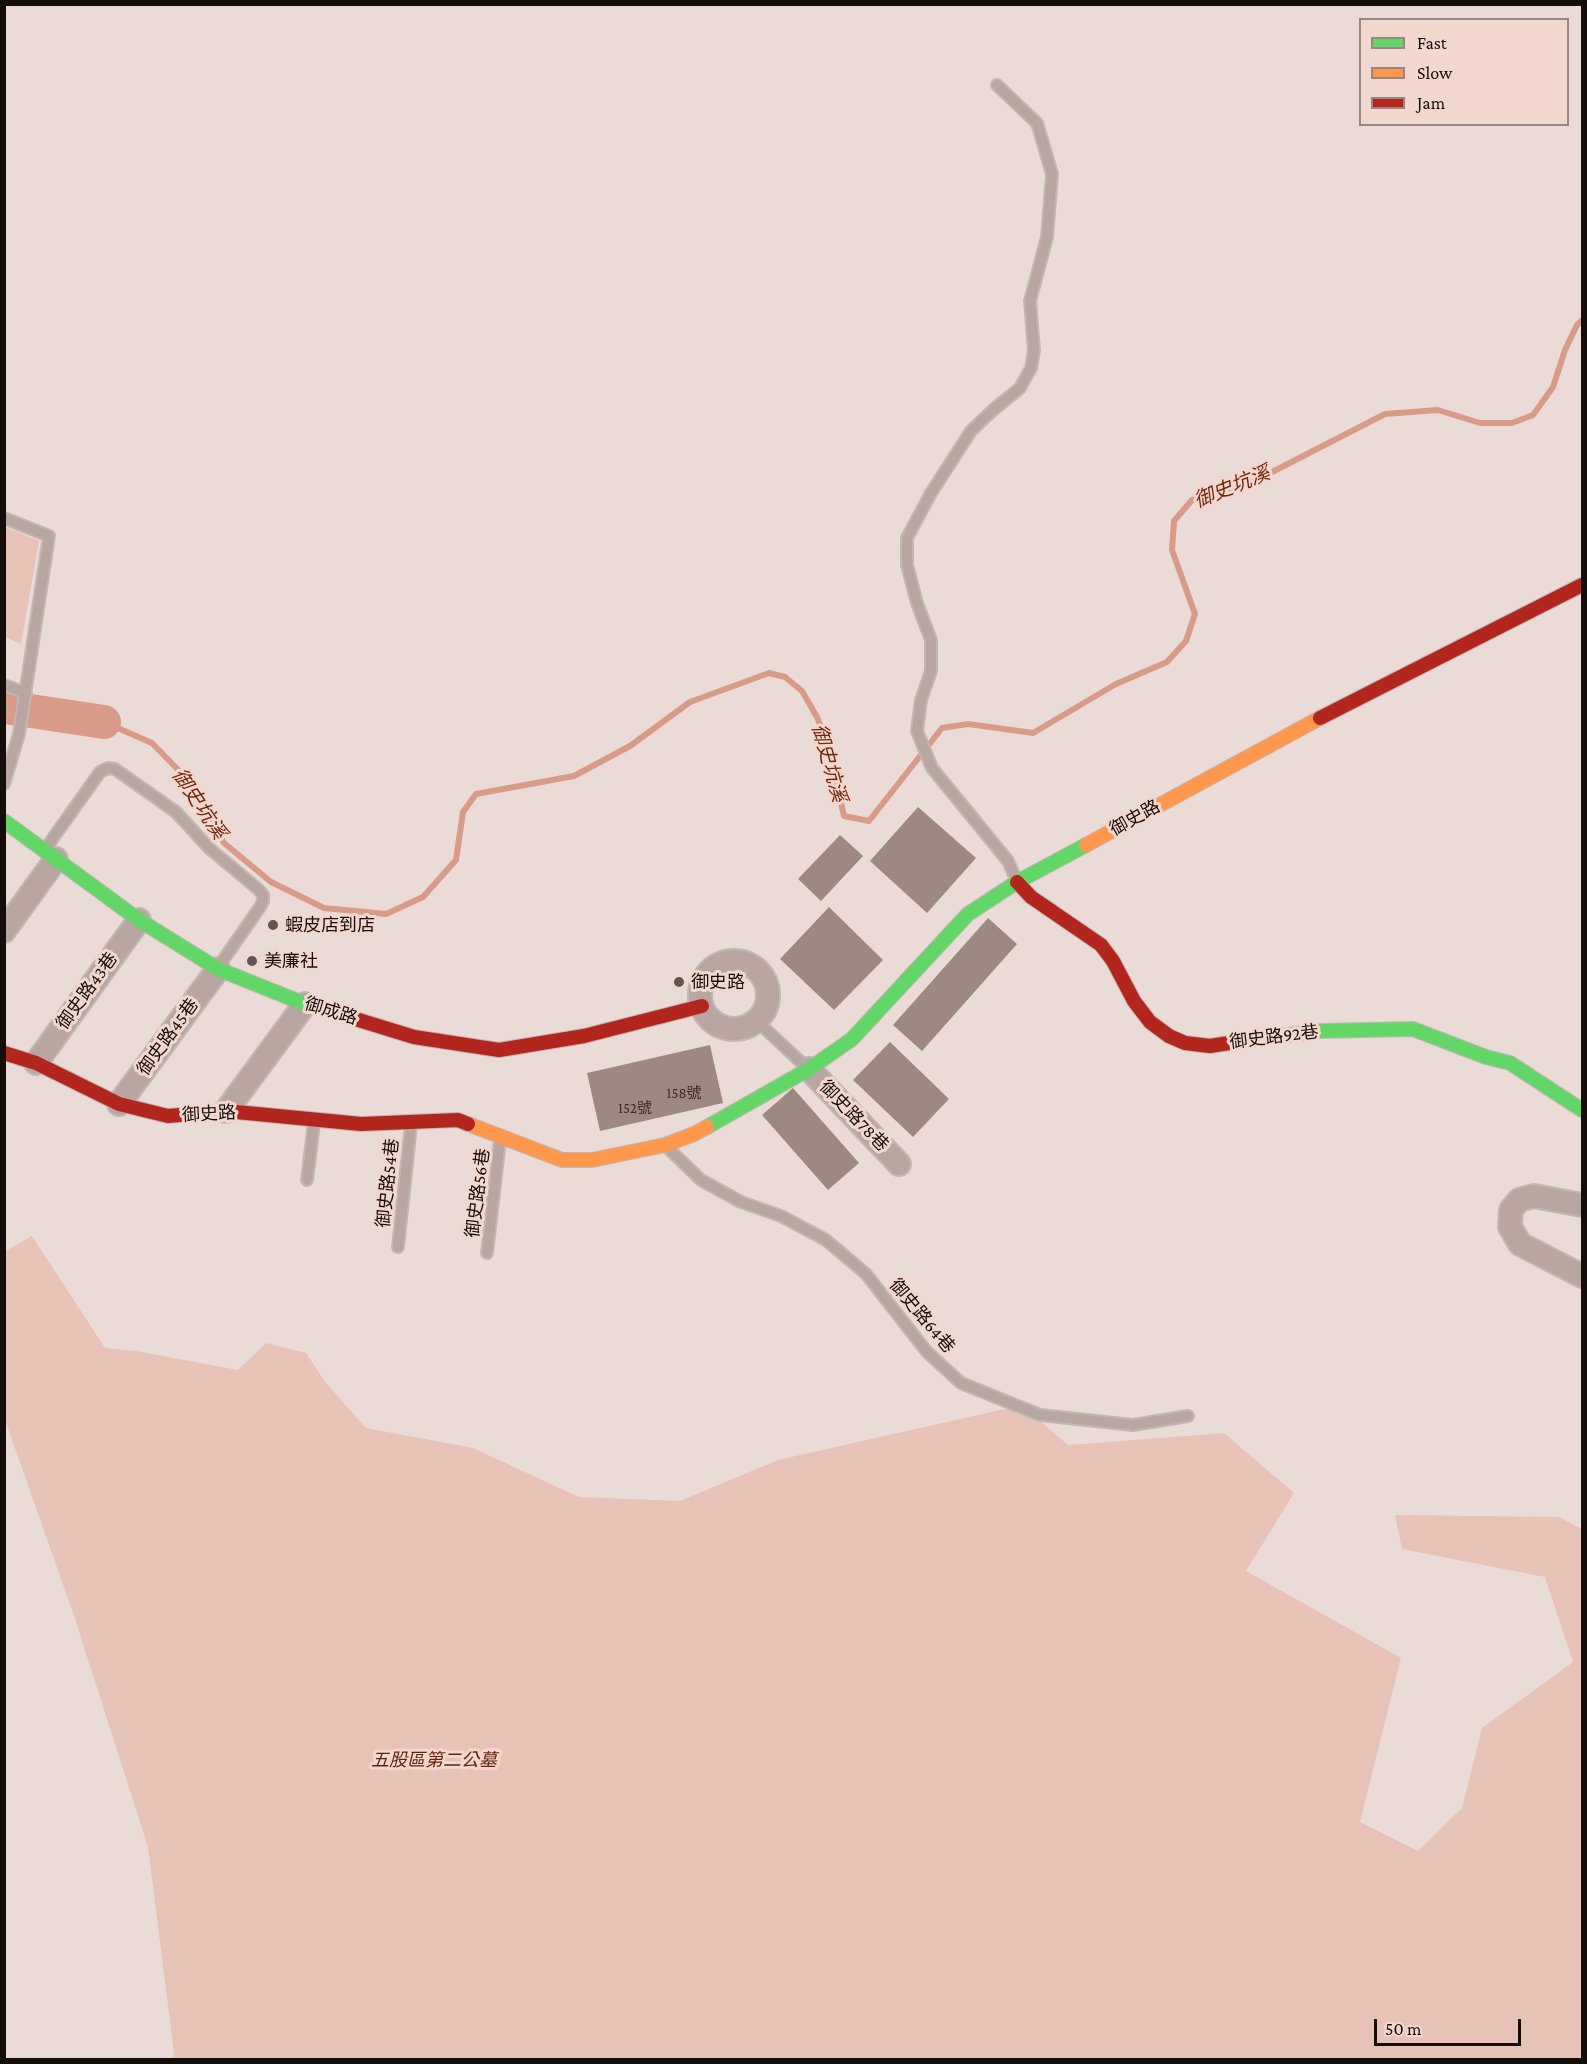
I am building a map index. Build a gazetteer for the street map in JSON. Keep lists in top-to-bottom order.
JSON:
{
  "streets": {
    "street": [
      "御史路",
      "御史路43巷",
      "御成路",
      "御史路45巷",
      "御史路92巷",
      "御史路78巷"
    ],
    "lane": ["御史路54巷", "御史路56巷", "御史路64巷"]
  },
  "crossings": [
    ["御史路", "御史路43巷"],
    ["御史路", "御史路45巷"],
    ["御史路", "御史路92巷"],
    ["御史路", "御史路78巷"],
    ["御史路", "御史路54巷"],
    ["御史路", "御史路56巷"],
    ["御史路", "御史路64巷"],
    ["御史路43巷", "御成路"],
    ["御成路", "御史路45巷"]
  ],
  "water": ["御史坑溪"],
  "parks": ["五股區第二公墓"],
  "places": ["蝦皮店到店", "美廉社", "御史路"],
  "house_numbers": ["158號", "152號"],
  "legend": ["Fast", "Slow", "Jam"],
  "scale_bar": "50 m"
}
